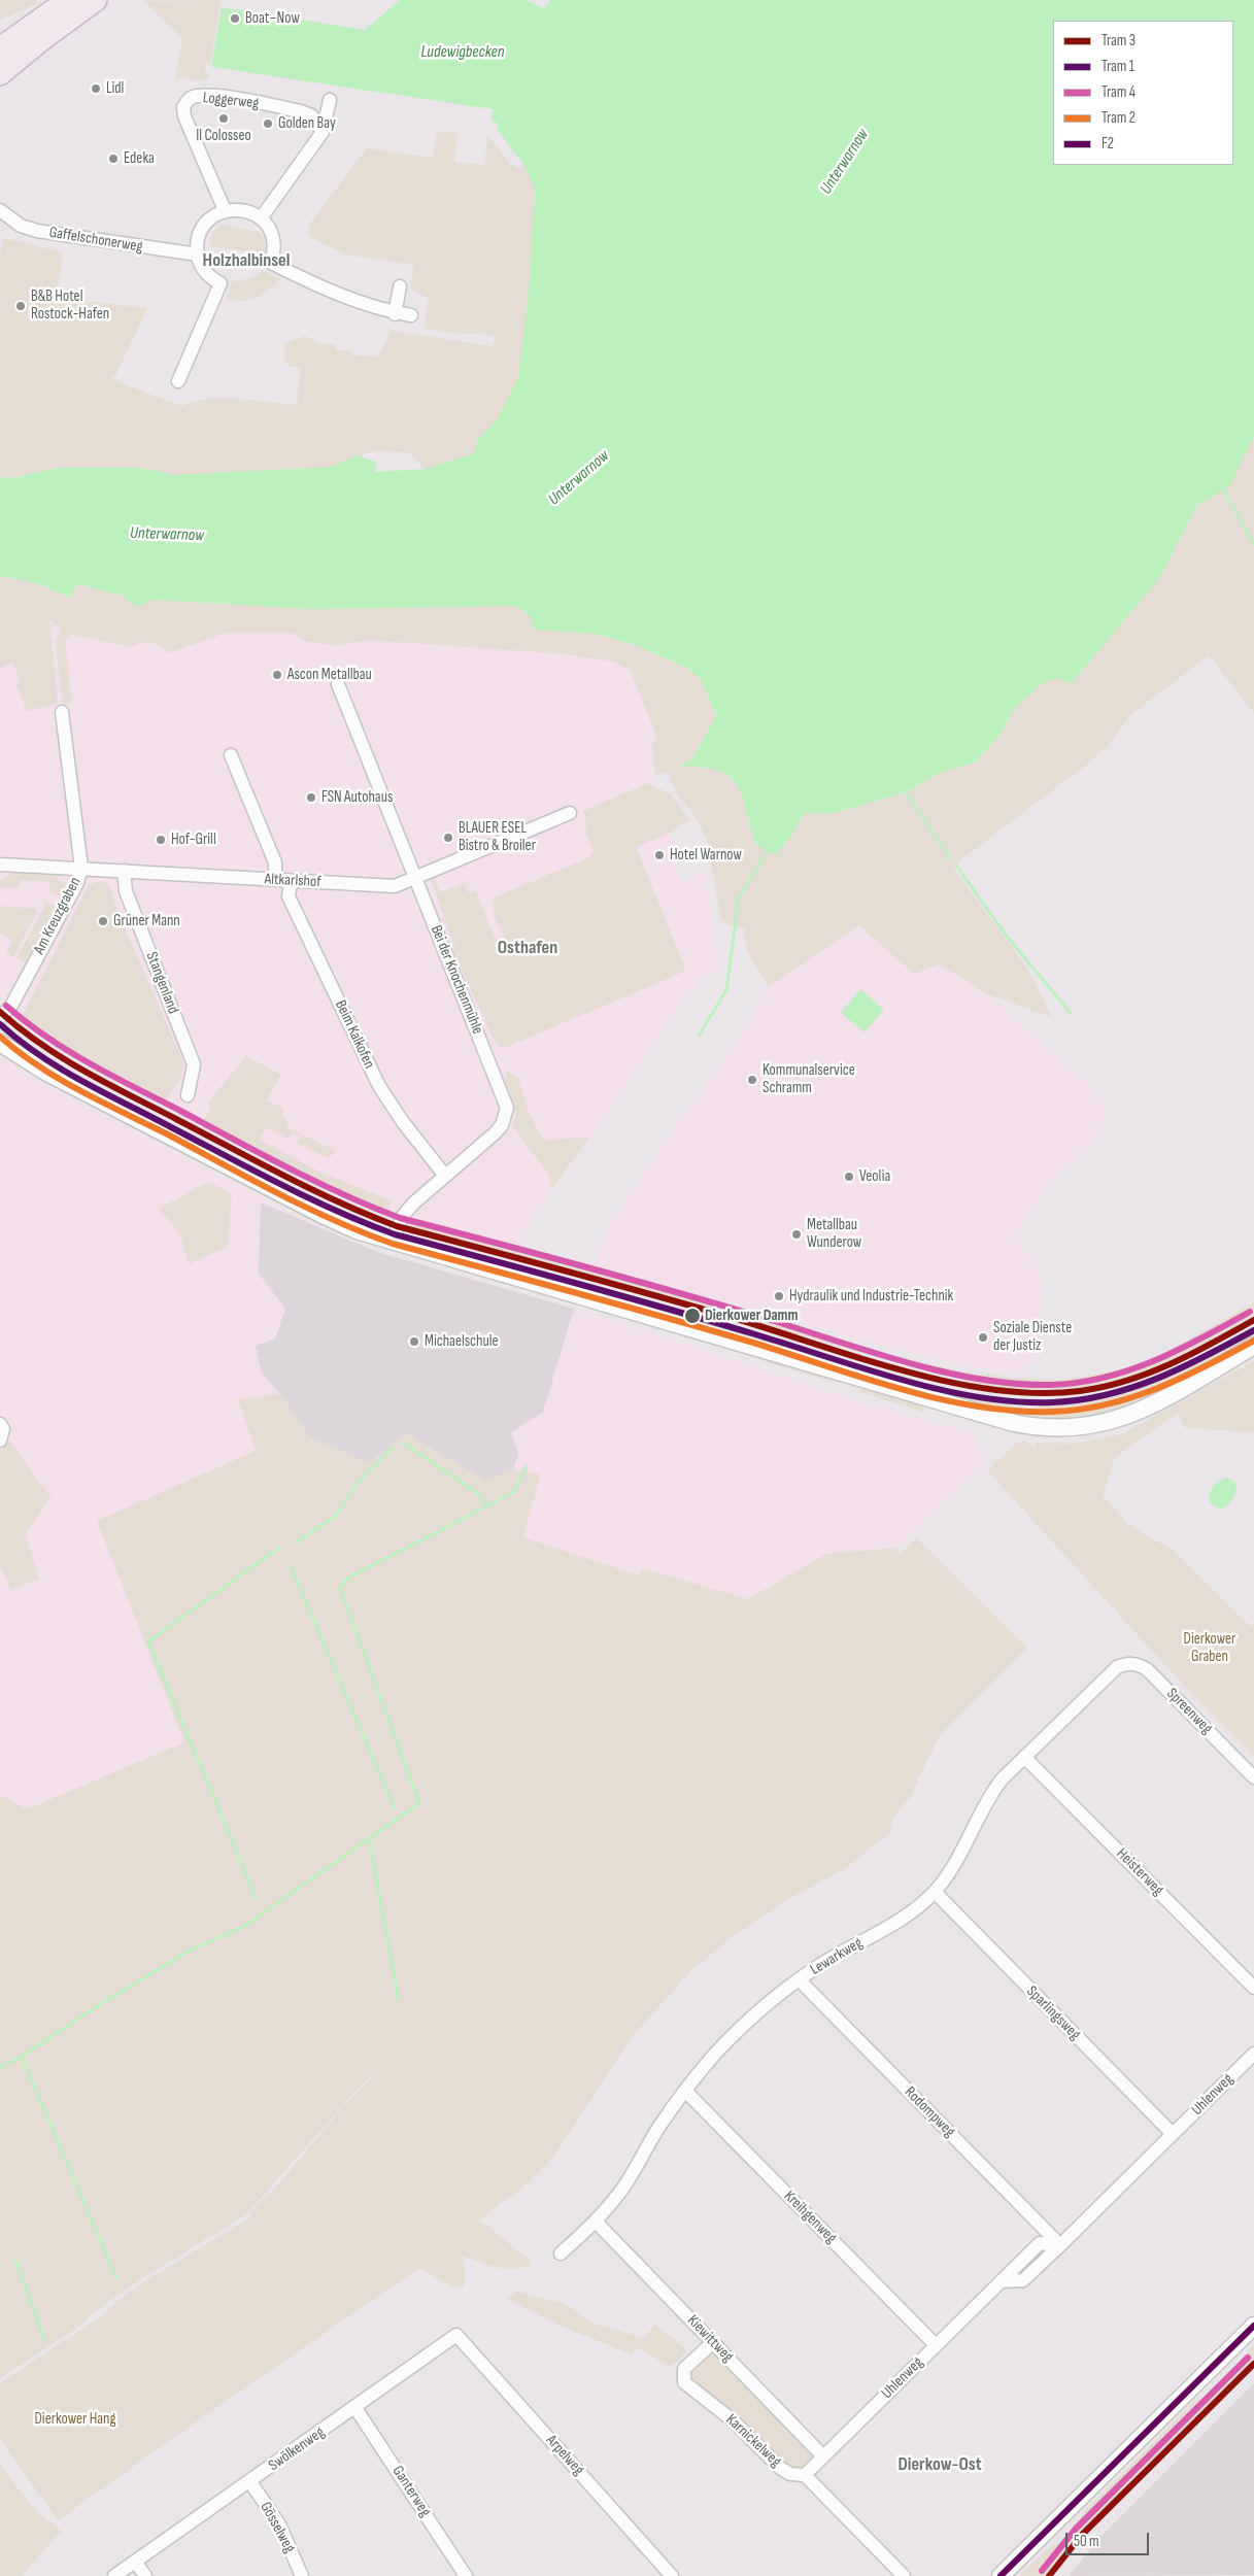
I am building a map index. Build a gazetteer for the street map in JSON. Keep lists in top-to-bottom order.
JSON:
{
  "streets": {
    "street": [
      "Loggerweg",
      "Gaffelschonerweg",
      "Altkarlshof",
      "Am Kreuzgraben",
      "Bei der Knochenmühle",
      "Stangenland",
      "Beim Kalkofen",
      "Spreenweg",
      "Heisterweg",
      "Lewarkweg",
      "Sparlingsweg",
      "Uhlenweg",
      "Rodompweg",
      "Kreihgenweg",
      "Kiewittweg",
      "Karnickelweg",
      "Swölkenweg",
      "Arpelweg",
      "Ganterweg",
      "Gösselweg"
    ]
  },
  "crossings": [
    ["Altkarlshof", "Am Kreuzgraben"],
    ["Altkarlshof", "Bei der Knochenmühle"],
    ["Altkarlshof", "Stangenland"],
    ["Altkarlshof", "Beim Kalkofen"],
    ["Bei der Knochenmühle", "Beim Kalkofen"],
    ["Spreenweg", "Lewarkweg"],
    ["Heisterweg", "Lewarkweg"],
    ["Lewarkweg", "Sparlingsweg"],
    ["Lewarkweg", "Rodompweg"],
    ["Lewarkweg", "Kreihgenweg"],
    ["Lewarkweg", "Kiewittweg"],
    ["Sparlingsweg", "Uhlenweg"],
    ["Uhlenweg", "Rodompweg"],
    ["Uhlenweg", "Kreihgenweg"],
    ["Uhlenweg", "Kiewittweg"],
    ["Uhlenweg", "Karnickelweg"],
    ["Kiewittweg", "Karnickelweg"],
    ["Swölkenweg", "Arpelweg"],
    ["Swölkenweg", "Ganterweg"],
    ["Swölkenweg", "Gösselweg"]
  ],
  "districts": ["Holzhalbinsel", "Osthafen", "Dierkow-Ost"],
  "water": ["Ludewigbecken", "Unterwarnow"],
  "parks": ["Dierkower Graben", "Dierkower Hang"],
  "places": [
    "Boat~Now",
    "Lidl",
    "Il Colosseo",
    "Golden Bay",
    "Edeka",
    "B&B Hotel Rostock-Hafen",
    "Ascon Metallbau",
    "FSN Autohaus",
    "BLAUER ESEL Bistro & Broiler",
    "Hof-Grill",
    "Hotel Warnow",
    "Grüner Mann",
    "Kommunalservice Schramm",
    "Veolia",
    "Metallbau Wunderow",
    "Hydraulik und Industrie-Technik",
    "Dierkower Damm",
    "Soziale Dienste der Justiz",
    "Michaelschule"
  ],
  "lines": [
    "tram line 4",
    "tram line 3",
    "tram line 1",
    "tram line 2",
    "transit line F2"
  ],
  "legend": [
    "Tram 3",
    "Tram 1",
    "Tram 4",
    "Tram 2",
    "F2"
  ],
  "scale_bar": "50 m"
}
